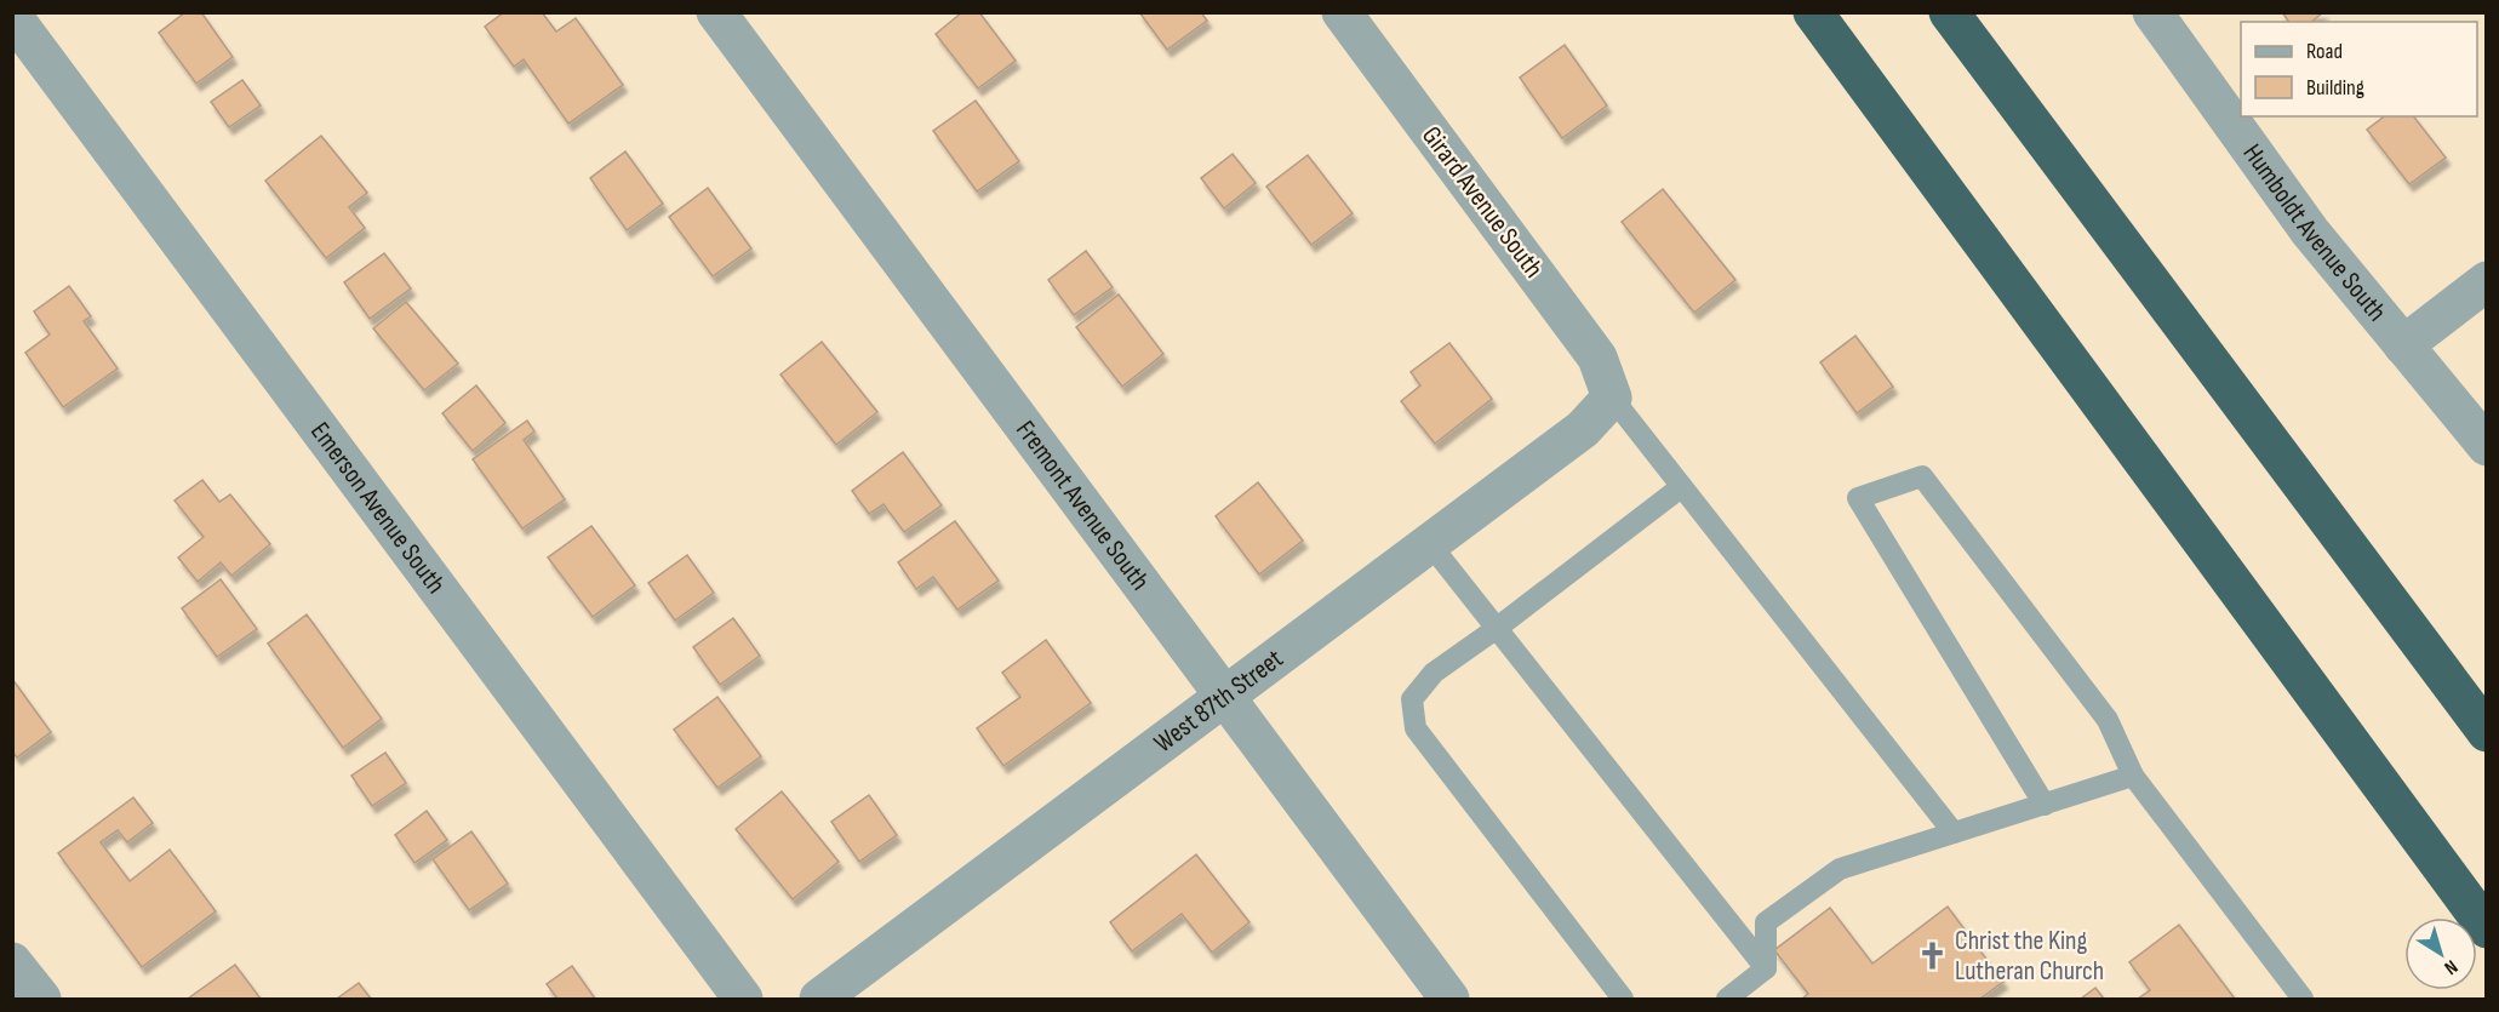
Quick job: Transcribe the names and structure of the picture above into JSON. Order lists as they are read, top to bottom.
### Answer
{
  "streets": {
    "street": [
      "Girard Avenue South",
      "Humboldt Avenue South",
      "Fremont Avenue South",
      "Emerson Avenue South",
      "West 87th Street"
    ]
  },
  "crossings": [
    ["Girard Avenue South", "West 87th Street"],
    ["Fremont Avenue South", "West 87th Street"]
  ],
  "places": {
    "church": ["Christ the King Lutheran Church"]
  },
  "legend": ["Road", "Building"],
  "north": "bottom right"
}
